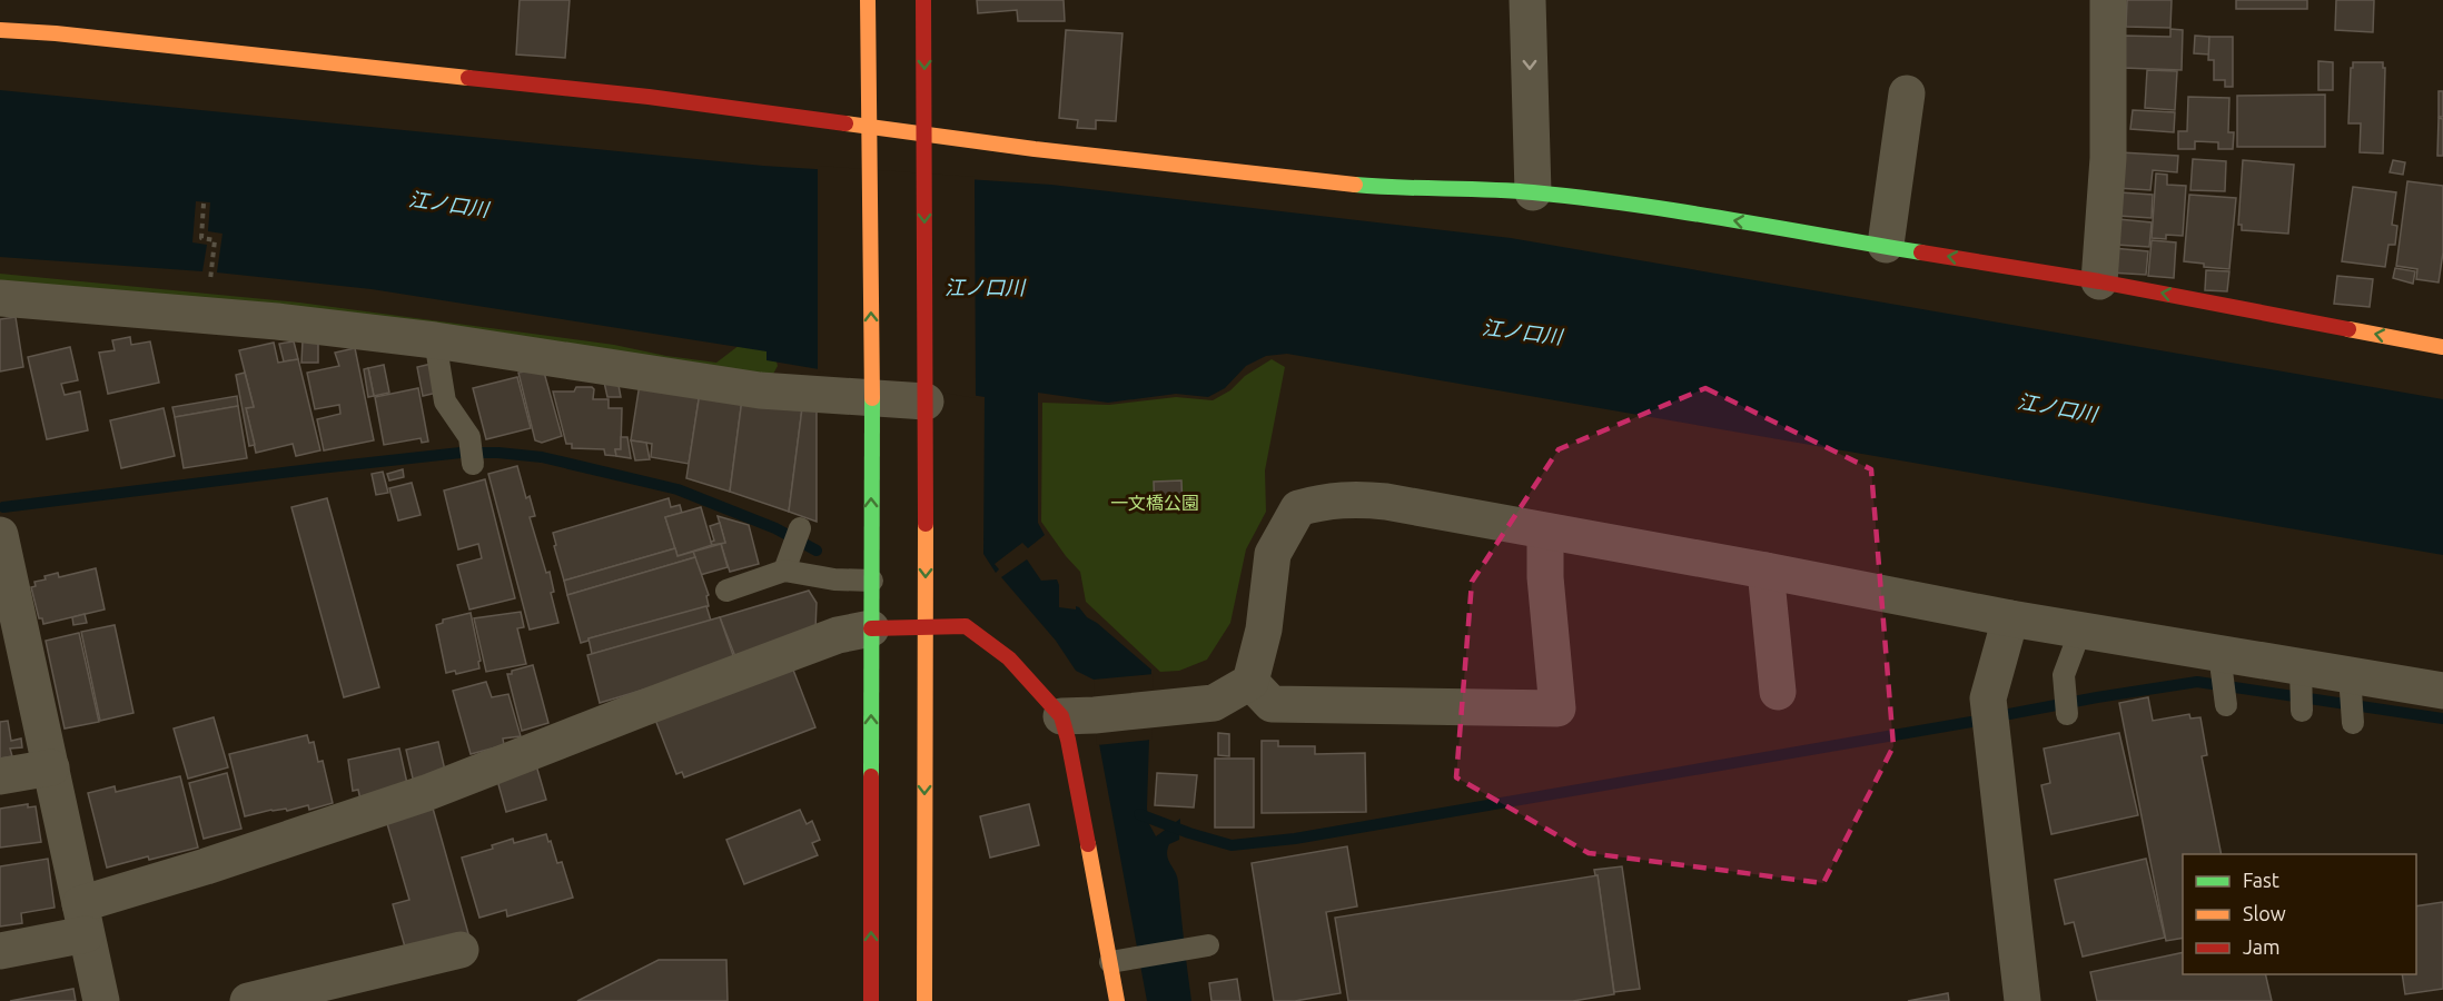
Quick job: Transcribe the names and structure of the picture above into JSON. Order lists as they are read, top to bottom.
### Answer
{
  "water": ["江ノ口川"],
  "parks": ["一文橋公園"],
  "legend": ["Fast", "Slow", "Jam"]
}
